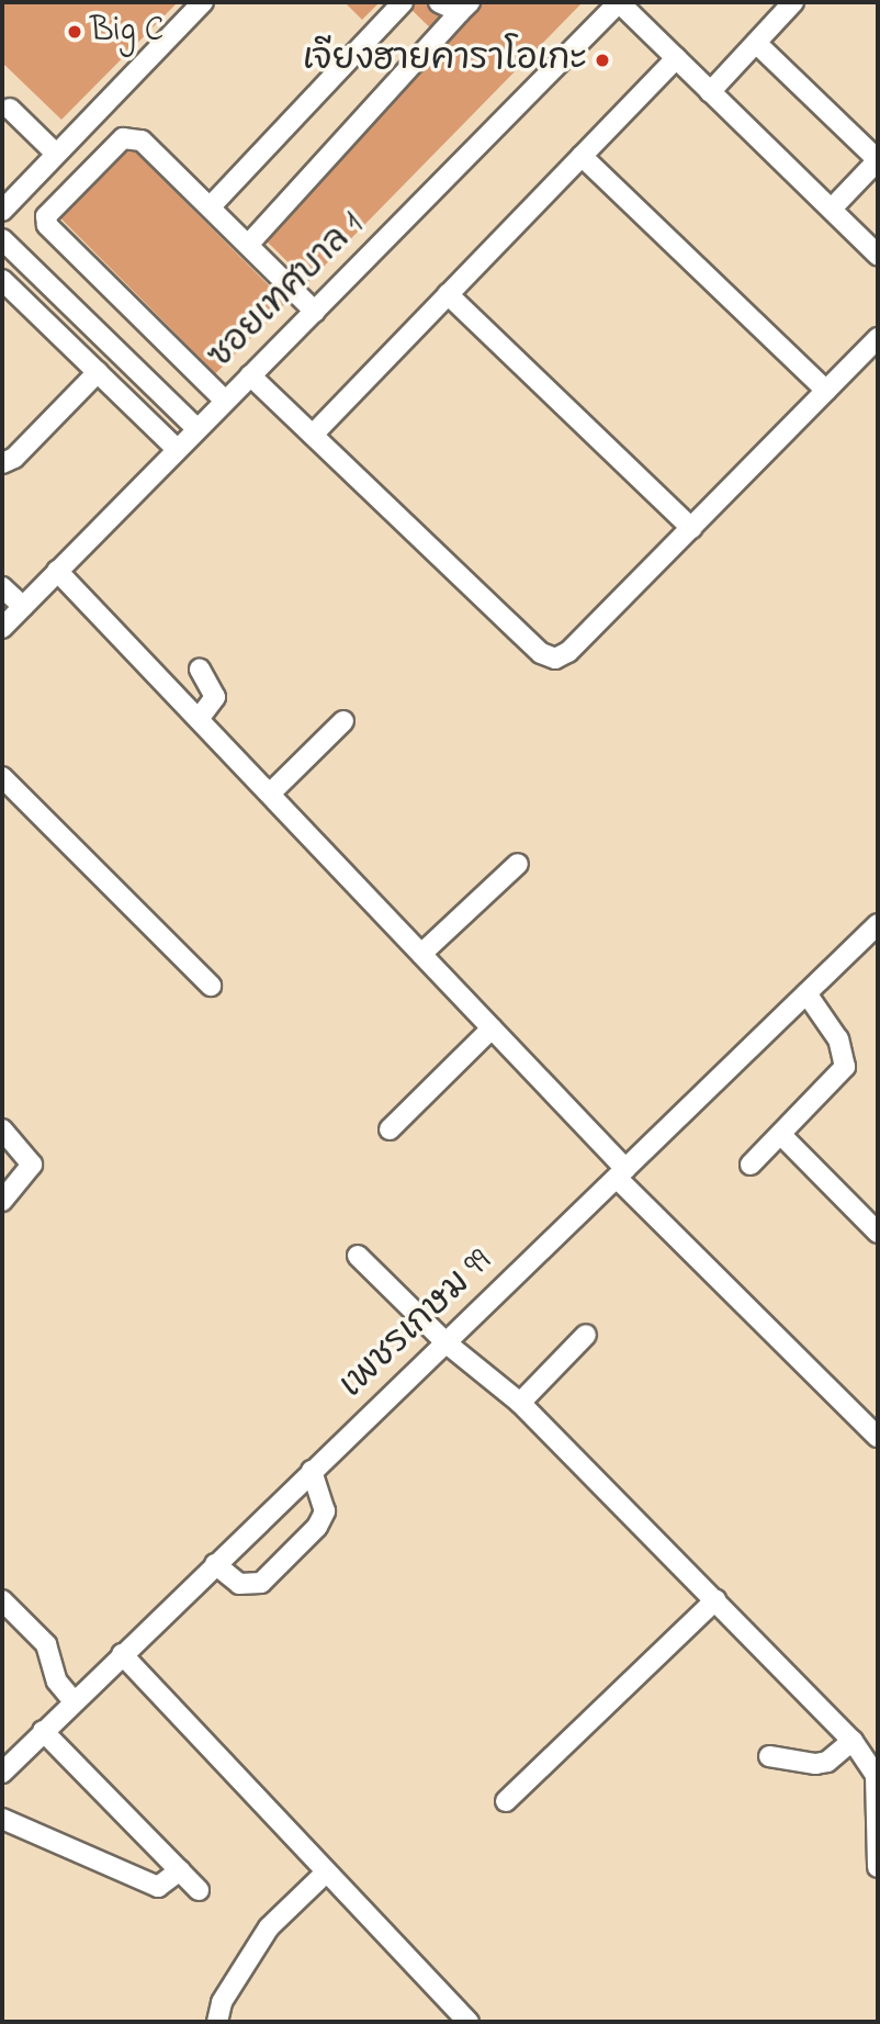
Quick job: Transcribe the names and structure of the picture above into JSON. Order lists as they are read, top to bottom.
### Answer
{
  "streets": {
    "street": ["ซอยเทศบาล 1", "เพชรเกษม 99"]
  },
  "places": ["Big C", "เจียงฮายคาราโอเกะ"]
}
